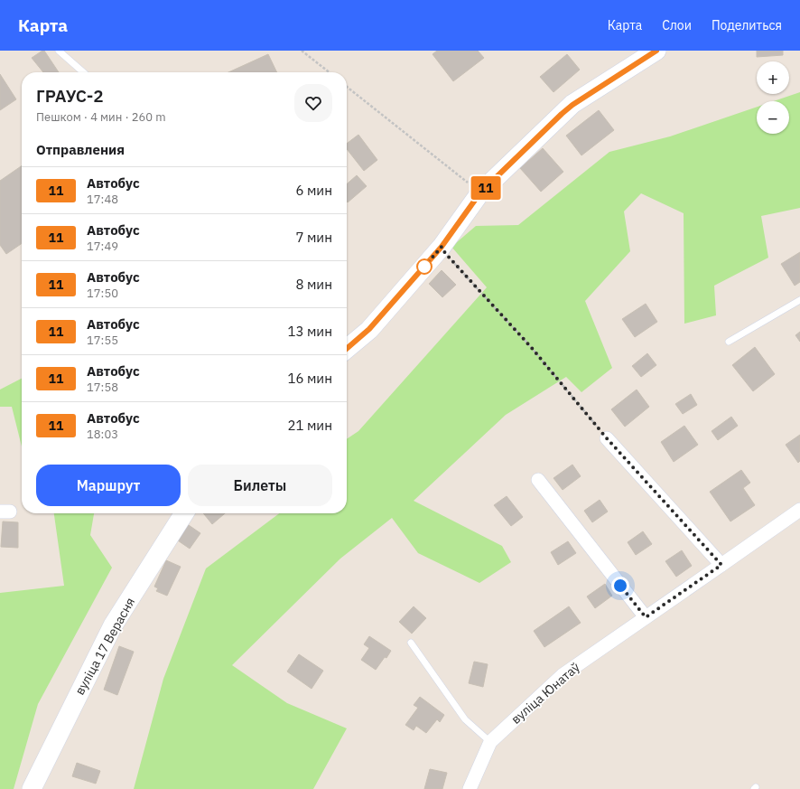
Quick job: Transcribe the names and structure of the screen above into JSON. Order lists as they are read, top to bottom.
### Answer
{
  "streets": {
    "street": ["вуліца 17 Верасня", "вуліца Юнатаў"]
  },
  "lines": ["bus line 11"],
  "page": {
    "header": "Карта",
    "nav": ["Карта", "Слои", "Поделиться"],
    "on_map": "11",
    "map_buttons": ["+", "−"],
    "heading": [
      ["ГРАУС-2", "Пешком · 4 мин · 260 m"],
      "Отправления"
    ],
    "list": [
      {
        "mark": "11",
        "name": "Автобус",
        "note": "17:48",
        "value": "6 мин"
      },
      {
        "mark": "11",
        "name": "Автобус",
        "note": "17:49",
        "value": "7 мин"
      },
      {
        "mark": "11",
        "name": "Автобус",
        "note": "17:50",
        "value": "8 мин"
      },
      {
        "mark": "11",
        "name": "Автобус",
        "note": "17:55",
        "value": "13 мин"
      },
      {
        "mark": "11",
        "name": "Автобус",
        "note": "17:58",
        "value": "16 мин"
      },
      {
        "mark": "11",
        "name": "Автобус",
        "note": "18:03",
        "value": "21 мин"
      }
    ],
    "buttons": ["Маршрут", "Билеты"]
  }
}
